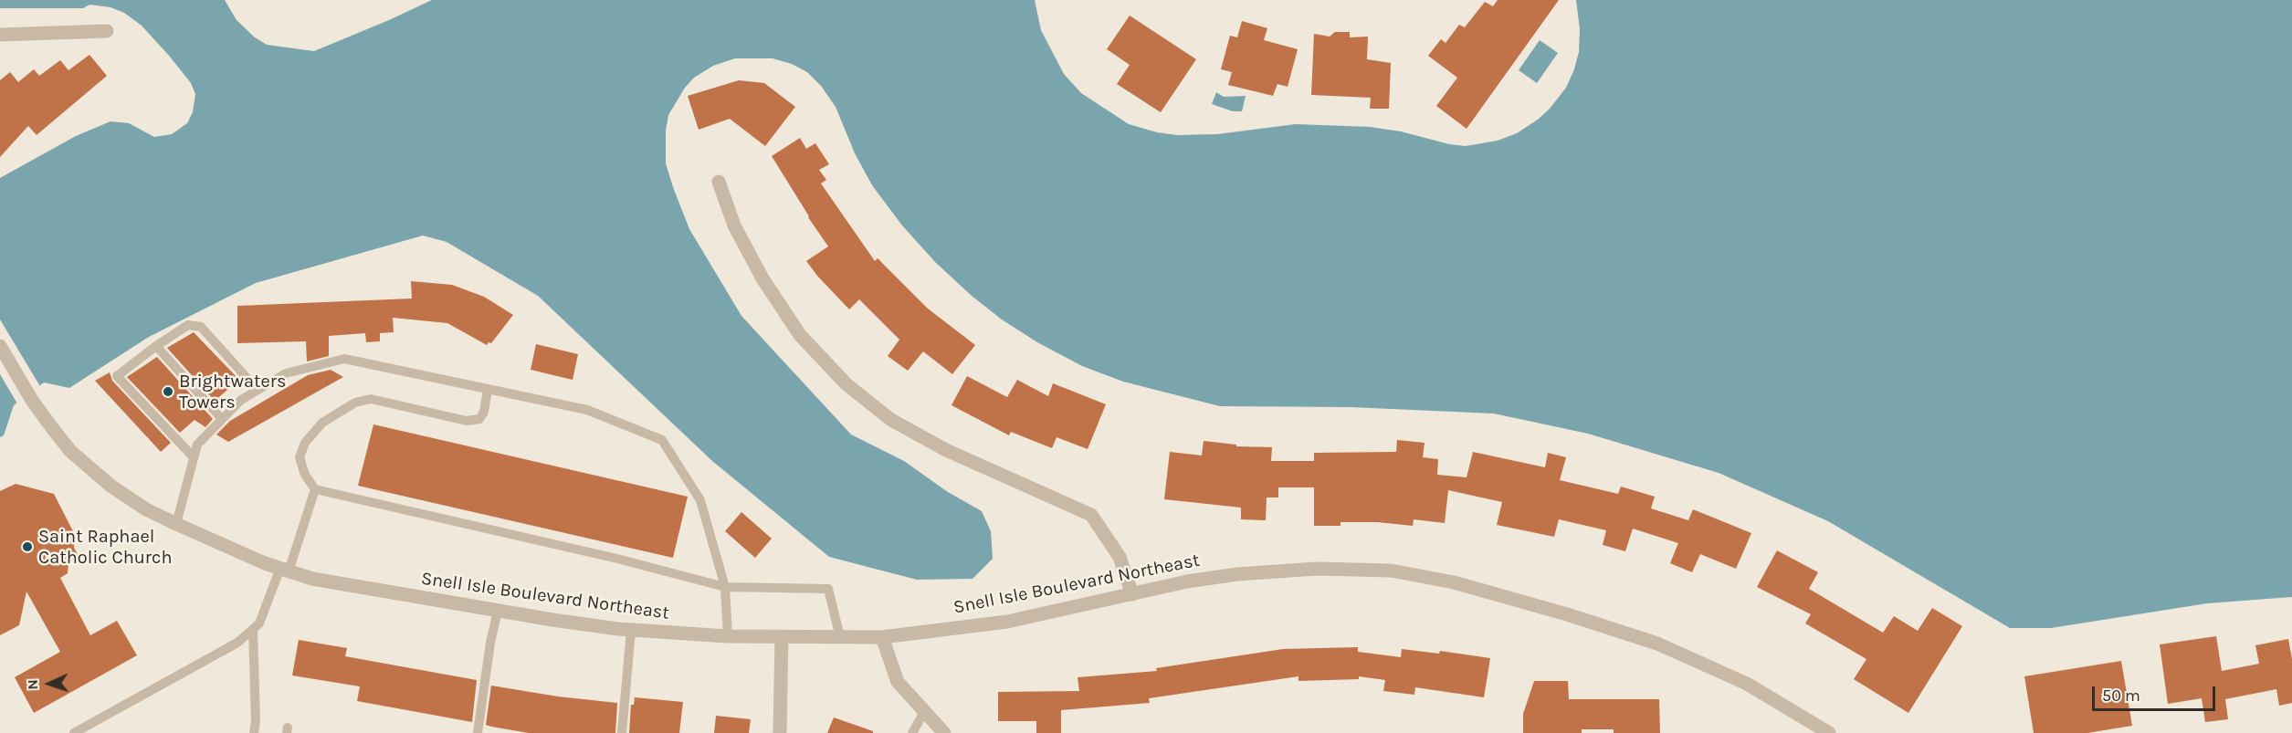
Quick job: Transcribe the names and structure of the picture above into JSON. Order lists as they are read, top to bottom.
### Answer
{
  "streets": {
    "street": ["Snell Isle Boulevard Northeast"]
  },
  "places": ["Brightwaters Towers", "Saint Raphael Catholic Church"],
  "scale_bar": "50 m",
  "north": "left"
}
